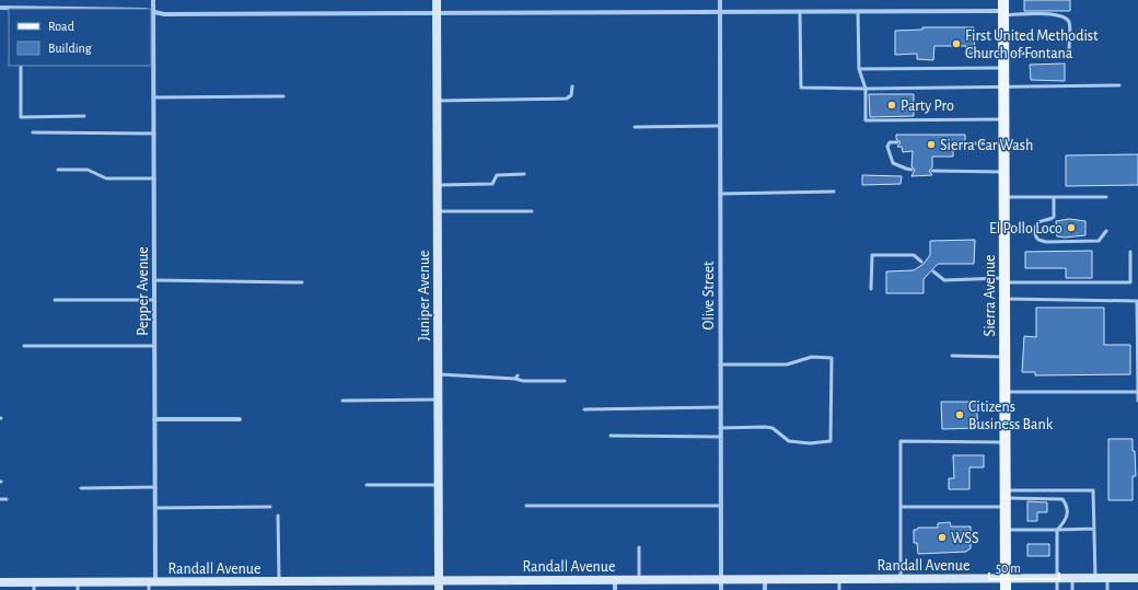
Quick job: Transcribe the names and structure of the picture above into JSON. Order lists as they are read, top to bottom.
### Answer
{
  "streets": {
    "main road": ["Sierra Avenue"],
    "street": [
      "Pepper Avenue",
      "Juniper Avenue",
      "Olive Street",
      "Randall Avenue"
    ]
  },
  "crossings": [
    ["Pepper Avenue", "Randall Avenue"],
    ["Juniper Avenue", "Randall Avenue"],
    ["Olive Street", "Randall Avenue"],
    ["Sierra Avenue", "Randall Avenue"]
  ],
  "places": [
    "First United Methodist Church of Fontana",
    "Party Pro",
    "Sierra Car Wash",
    "El Pollo Loco",
    "Citizens Business Bank",
    "WSS"
  ],
  "legend": ["Road", "Building"],
  "scale_bar": "50 m"
}
